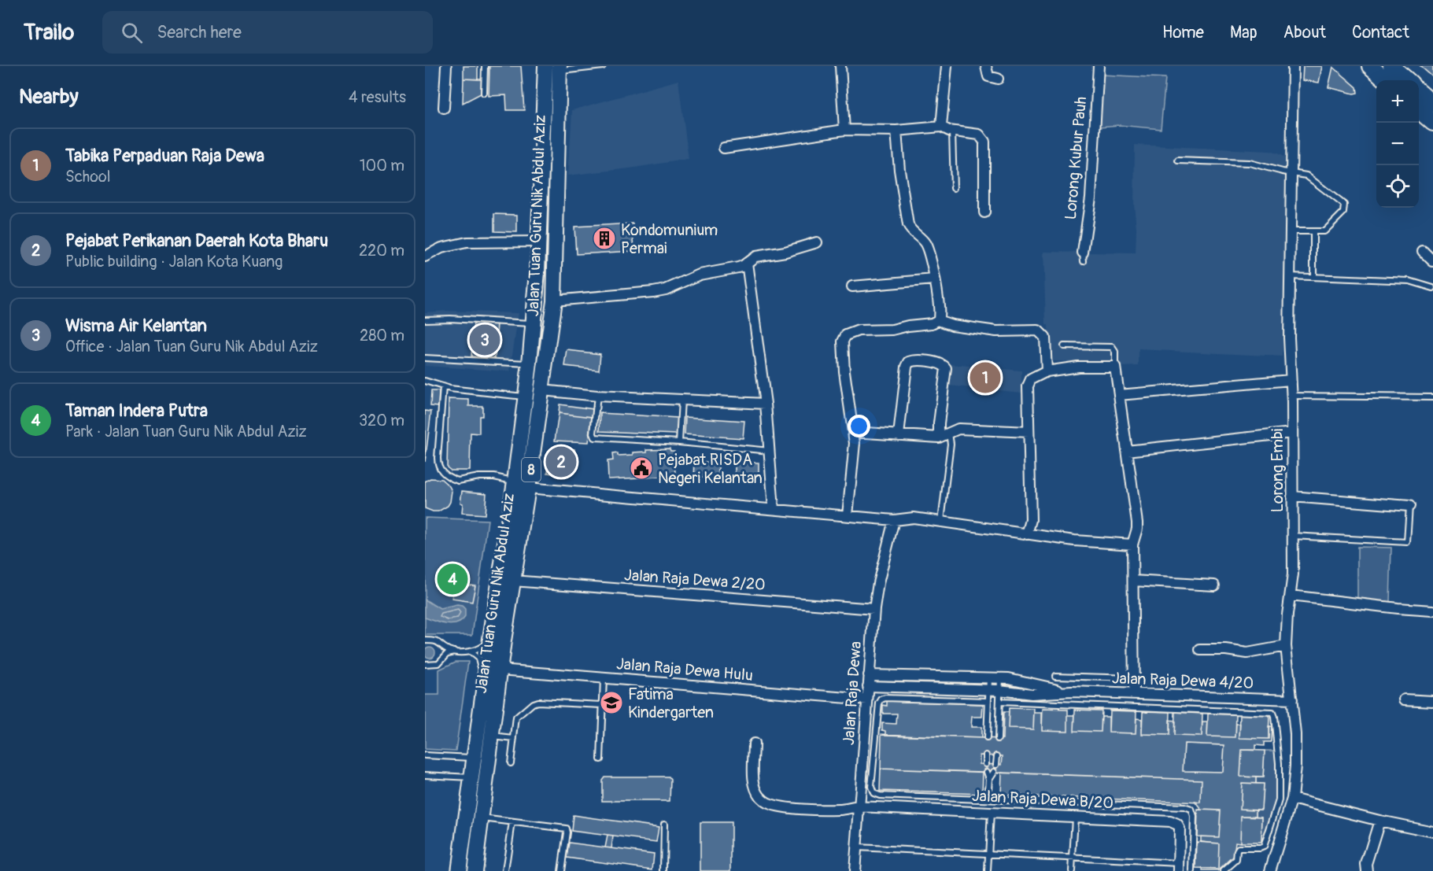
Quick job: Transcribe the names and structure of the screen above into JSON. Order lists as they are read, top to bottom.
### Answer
{
  "streets": {
    "main road": ["Jalan Tuan Guru Nik Abdul Aziz", "8"],
    "street": [
      "Lorong Kubur Pauh",
      "Lorong Embi",
      "Jalan Raja Dewa 2/20",
      "Jalan Raja Dewa Hulu",
      "Jalan Raja Dewa 4/20",
      "Jalan Raja Dewa",
      "Jalan Raja Dewa B/20"
    ]
  },
  "crossings": [
    ["Jalan Tuan Guru Nik Abdul Aziz", "Jalan Raja Dewa 2/20"],
    ["Jalan Tuan Guru Nik Abdul Aziz", "Jalan Raja Dewa Hulu"],
    ["Lorong Embi", "Jalan Raja Dewa 4/20"],
    ["Jalan Raja Dewa 2/20", "Jalan Raja Dewa"],
    ["Jalan Raja Dewa Hulu", "Jalan Raja Dewa"],
    ["Jalan Raja Dewa 4/20", "Jalan Raja Dewa"],
    ["Jalan Raja Dewa", "Jalan Raja Dewa B/20"]
  ],
  "places": {
    "building": ["Kondomunium Permai"],
    "public building": ["Pejabat RISDA Negeri Kelantan"],
    "school or university": ["Fatima Kindergarten"]
  },
  "page": {
    "header": "Trailo",
    "search": "Search here",
    "nav": [
      "Home",
      "Map",
      "About",
      "Contact"
    ],
    "heading": ["Nearby", "4 results"],
    "map_buttons": ["+", "−"],
    "list": [
      {
        "mark": "1",
        "name": "Tabika Perpaduan Raja Dewa",
        "note": "School",
        "value": "100 m"
      },
      {
        "mark": "2",
        "name": "Pejabat Perikanan Daerah Kota Bharu",
        "note": "Public building · Jalan Kota Kuang",
        "value": "220 m"
      },
      {
        "mark": "3",
        "name": "Wisma Air Kelantan",
        "note": "Office · Jalan Tuan Guru Nik Abdul Aziz",
        "value": "280 m"
      },
      {
        "mark": "4",
        "name": "Taman Indera Putra",
        "note": "Park · Jalan Tuan Guru Nik Abdul Aziz",
        "value": "320 m"
      }
    ],
    "pins": [
      "3",
      "1",
      "2",
      "4"
    ]
  }
}
